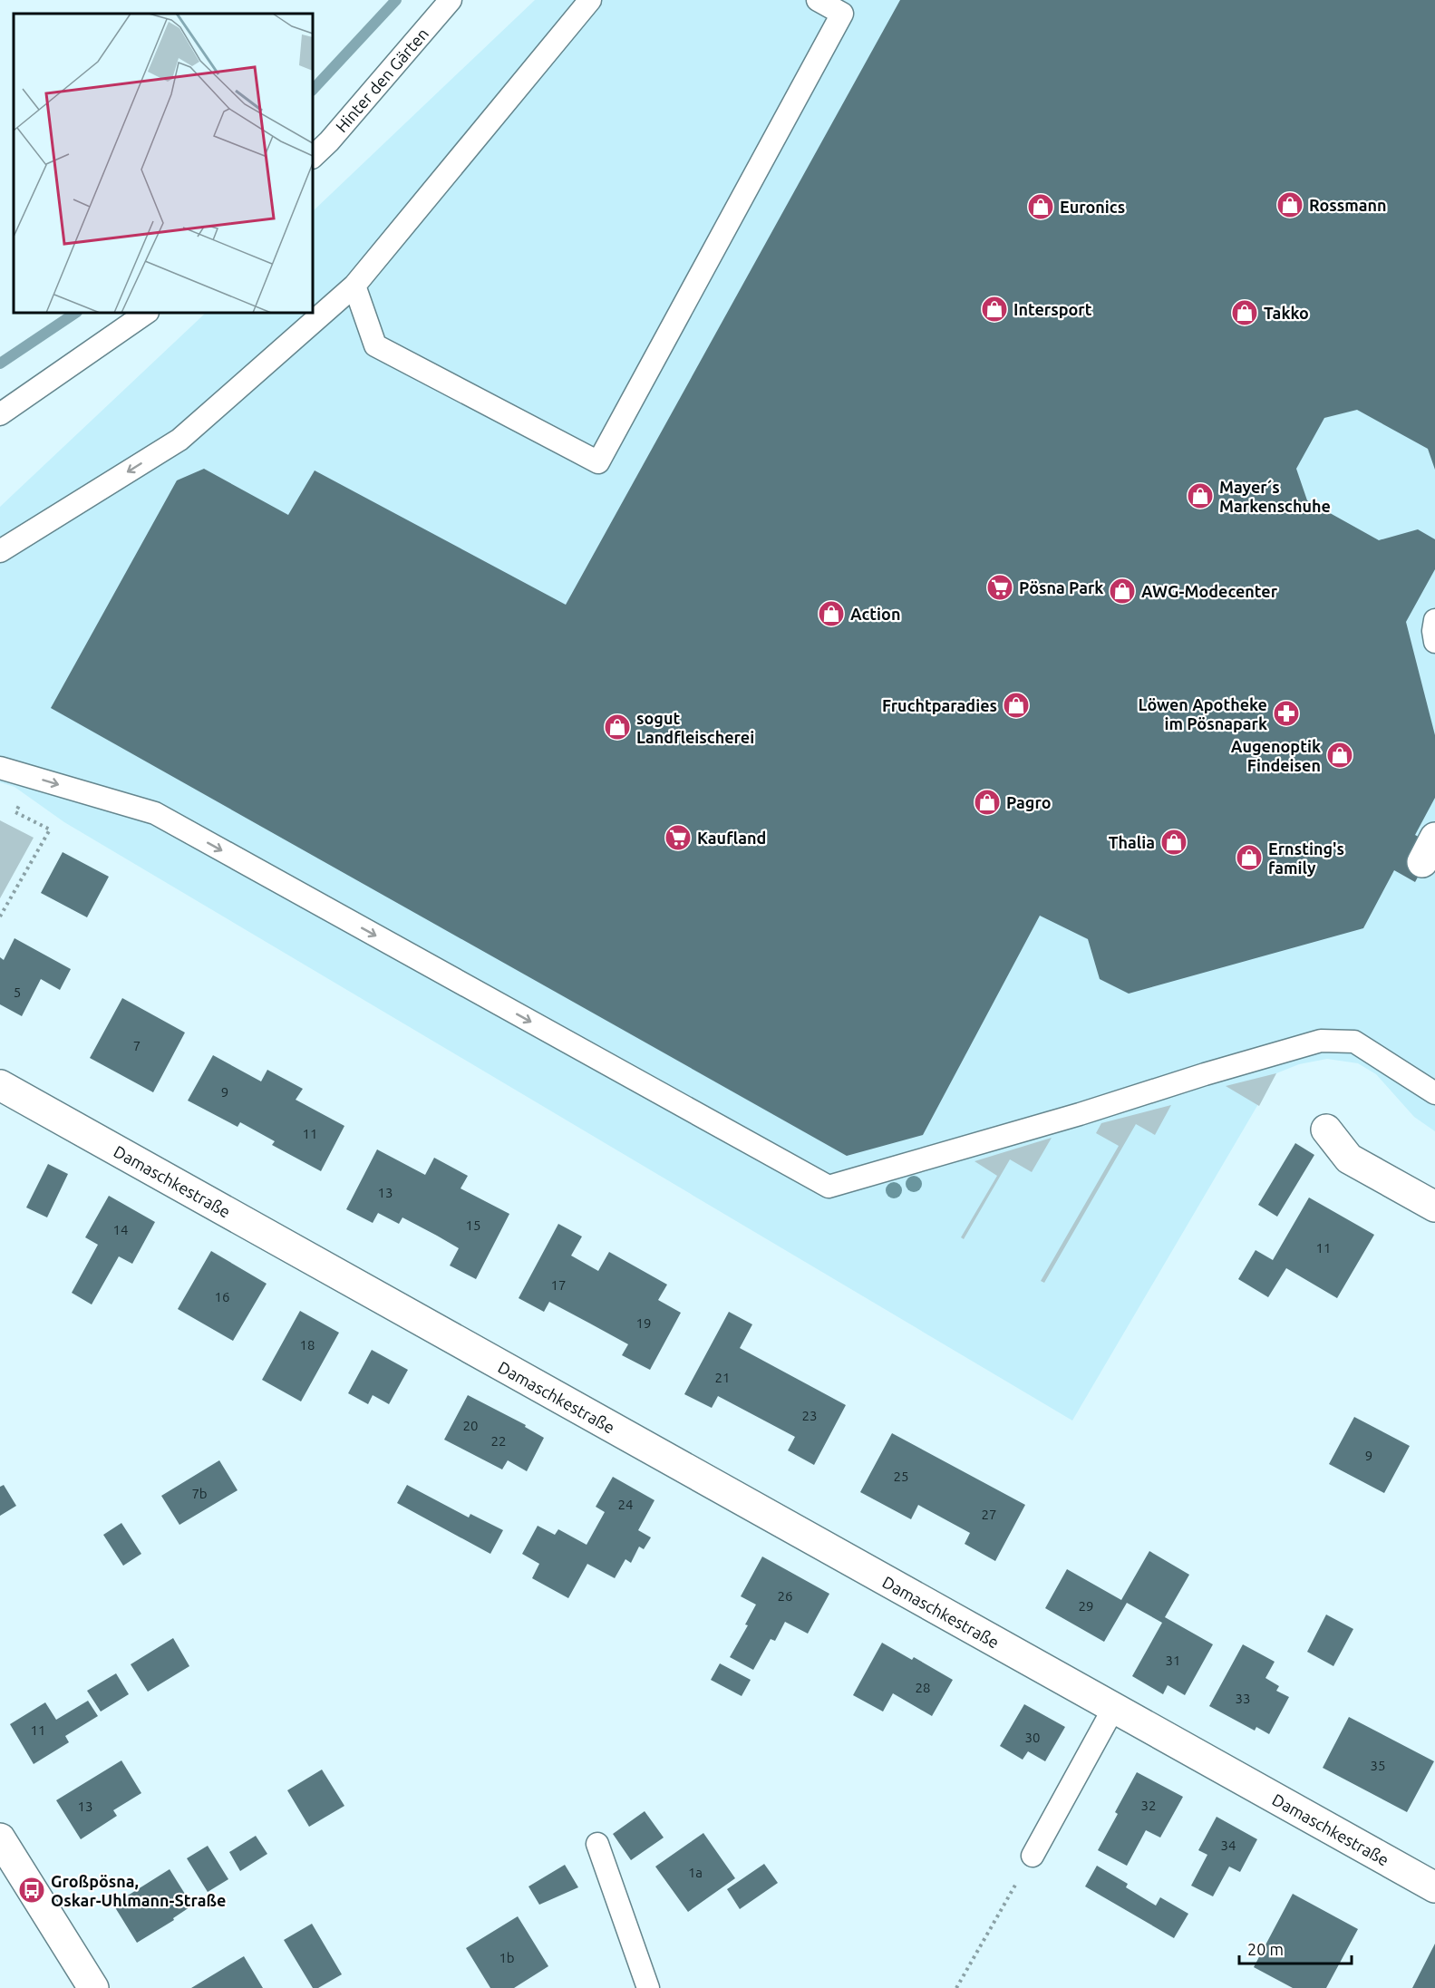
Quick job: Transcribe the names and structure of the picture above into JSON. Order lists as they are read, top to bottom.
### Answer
{
  "streets": {
    "street": ["Damaschkestraße"],
    "lane": ["Hinter den Gärten"]
  },
  "places": {
    "shop": [
      "Rossmann",
      "Euronics",
      "Intersport",
      "Takko",
      "Mayer´s Markenschuhe",
      "AWG-Modecenter",
      "Action",
      "Fruchtparadies",
      "sogut Landfleischerei",
      "Augenoptik Findeisen",
      "Pagro",
      "Thalia",
      "Ernsting's family"
    ],
    "supermarket": ["Pösna Park", "Kaufland"],
    "pharmacy": ["Löwen Apotheke im Pösnapark"],
    "bus stop": ["Großpösna, Oskar-Uhlmann-Straße"]
  },
  "house_numbers": [
    "5",
    "7",
    "9",
    "11",
    "13",
    "15",
    "14",
    "11",
    "17",
    "16",
    "19",
    "18",
    "21",
    "23",
    "20",
    "22",
    "9",
    "25",
    "7b",
    "24",
    "27",
    "26",
    "29",
    "31",
    "28",
    "33",
    "11",
    "30",
    "35",
    "32",
    "13",
    "34",
    "1a",
    "1b"
  ],
  "scale_bar": "20 m"
}
